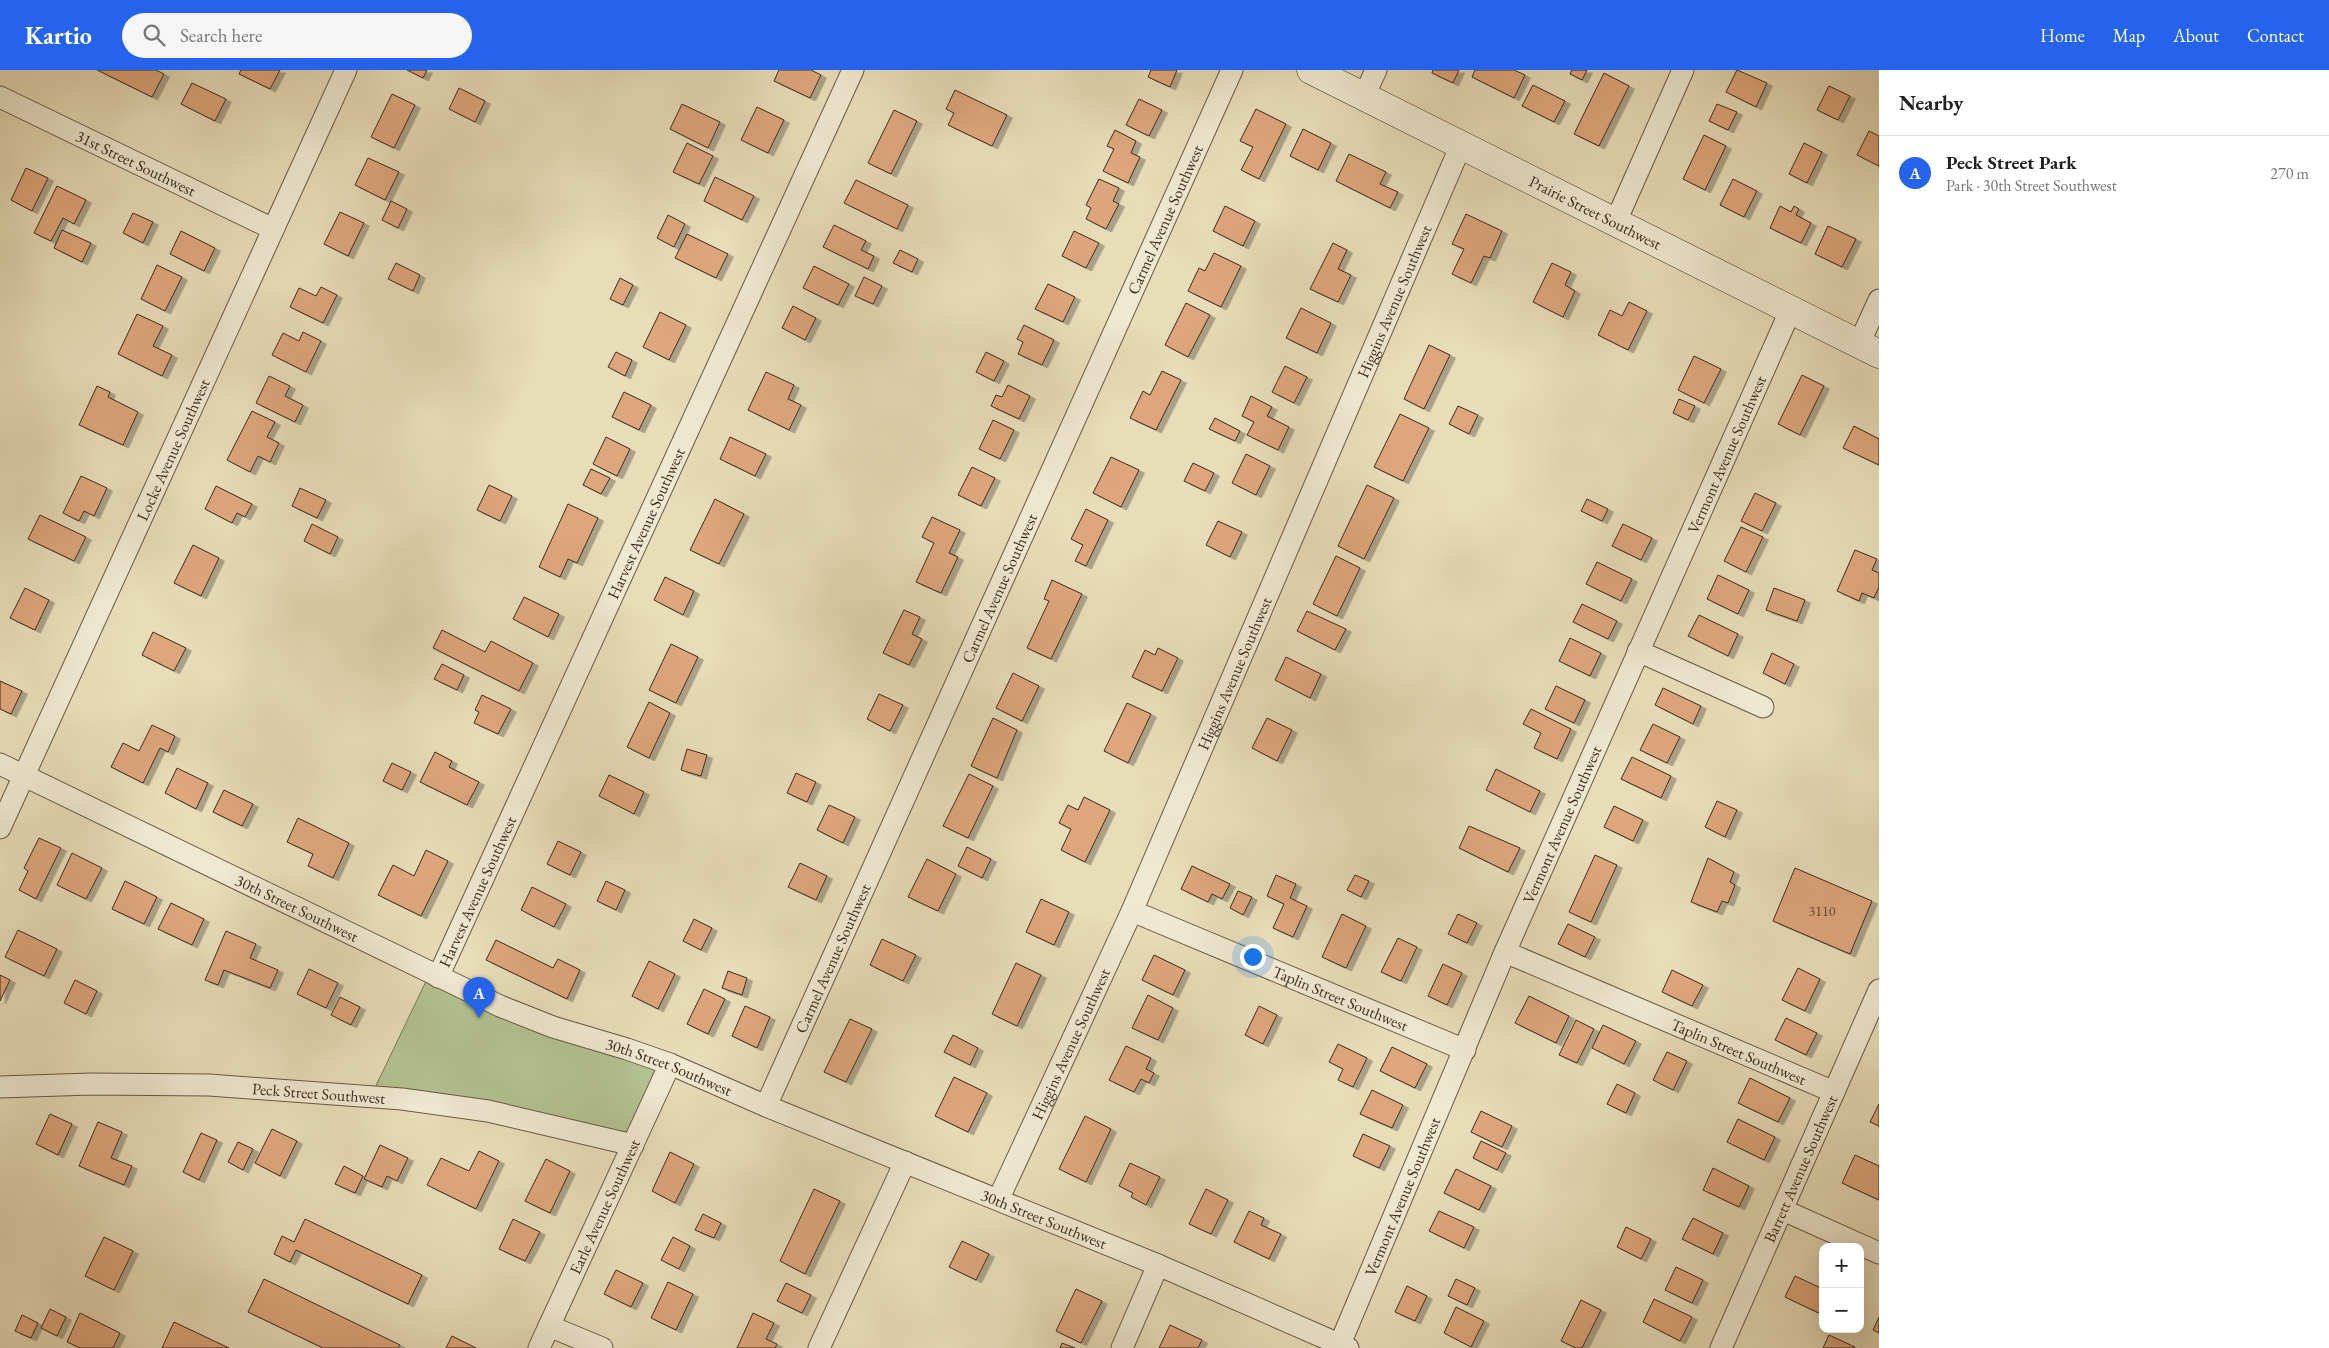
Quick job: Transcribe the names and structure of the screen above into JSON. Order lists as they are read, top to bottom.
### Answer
{
  "streets": {
    "street": [
      "31st Street Southwest",
      "Prairie Street Southwest",
      "Carmel Avenue Southwest",
      "Higgins Avenue Southwest",
      "Locke Avenue Southwest",
      "Vermont Avenue Southwest",
      "Harvest Avenue Southwest",
      "30th Street Southwest",
      "Taplin Street Southwest",
      "Peck Street Southwest",
      "Barrett Avenue Southwest",
      "Earle Avenue Southwest"
    ]
  },
  "crossings": [
    ["31st Street Southwest", "Locke Avenue Southwest"],
    ["Prairie Street Southwest", "Higgins Avenue Southwest"],
    ["Prairie Street Southwest", "Vermont Avenue Southwest"],
    ["Carmel Avenue Southwest", "30th Street Southwest"],
    ["Higgins Avenue Southwest", "30th Street Southwest"],
    ["Higgins Avenue Southwest", "Taplin Street Southwest"],
    ["Locke Avenue Southwest", "30th Street Southwest"],
    ["Vermont Avenue Southwest", "30th Street Southwest"],
    ["Vermont Avenue Southwest", "Taplin Street Southwest"],
    ["Harvest Avenue Southwest", "30th Street Southwest"],
    ["30th Street Southwest", "Earle Avenue Southwest"],
    ["Taplin Street Southwest", "Barrett Avenue Southwest"],
    ["Peck Street Southwest", "Earle Avenue Southwest"]
  ],
  "house_numbers": ["3110"],
  "page": {
    "header": "Kartio",
    "search": "Search here",
    "nav": [
      "Home",
      "Map",
      "About",
      "Contact"
    ],
    "heading": "Nearby",
    "list": [
      {
        "mark": "A",
        "name": "Peck Street Park",
        "note": "Park · 30th Street Southwest",
        "value": "270 m"
      }
    ],
    "pins": "A",
    "map_buttons": ["+", "−"]
  }
}
